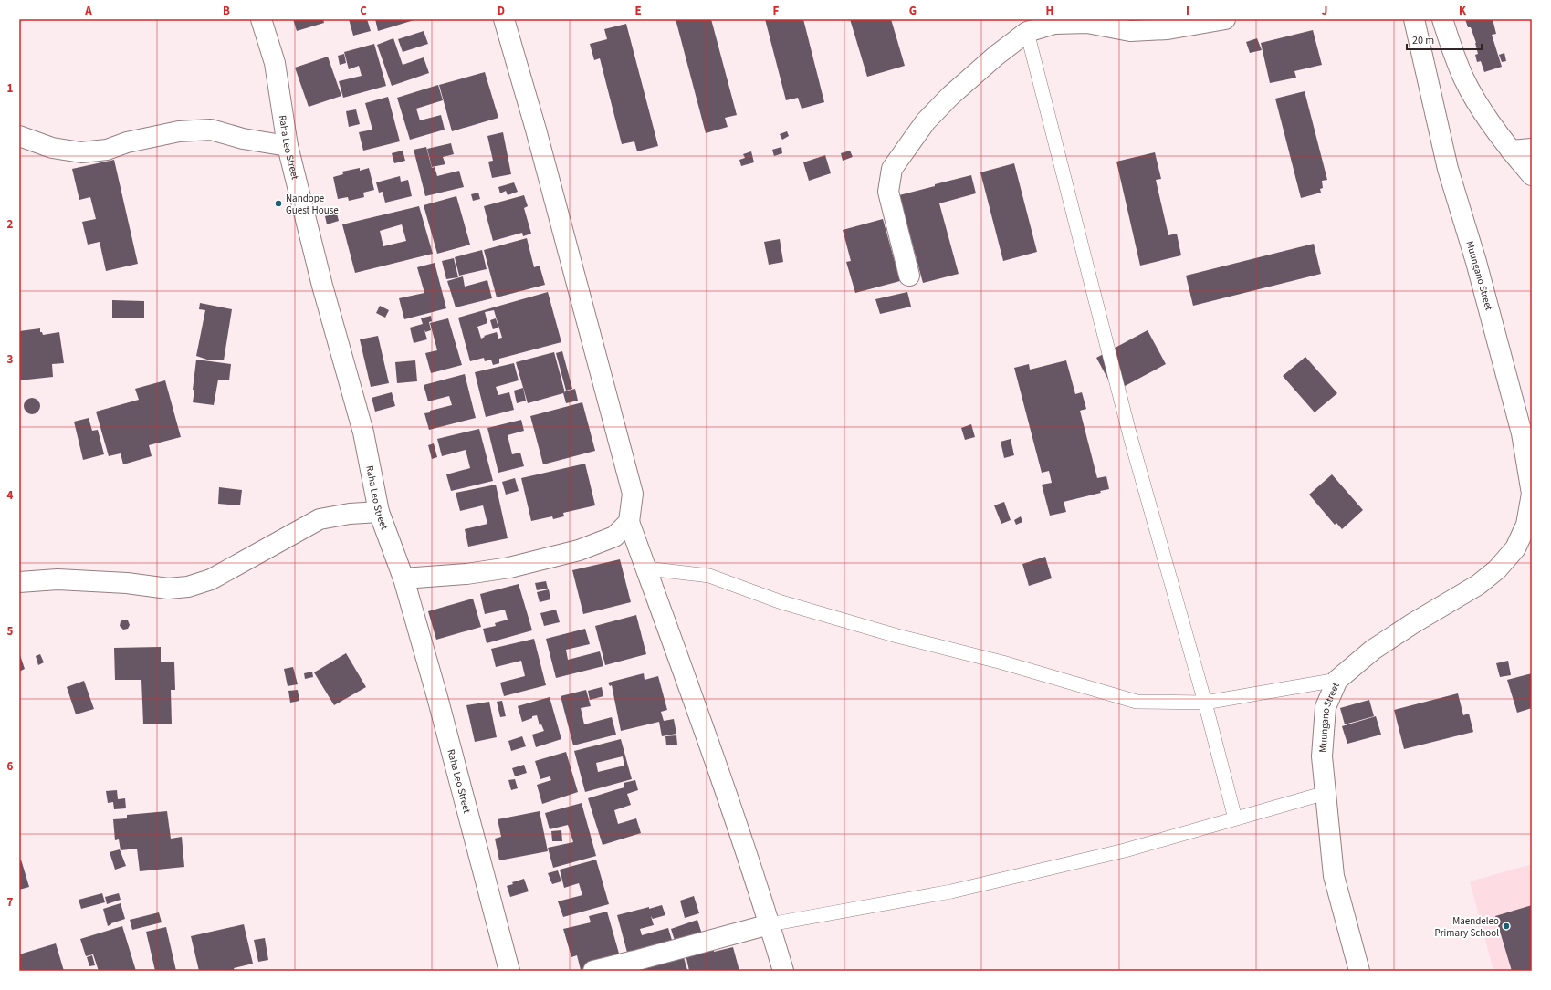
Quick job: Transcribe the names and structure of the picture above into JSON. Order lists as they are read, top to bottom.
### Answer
{
  "streets": {
    "street": ["Raha Leo Street", "Muungano Street"]
  },
  "places": ["Nandope Guest House", "Maendeleo Primary School"],
  "scale_bar": "20 m",
  "grid": {
    "columns": [
      "A",
      "B",
      "C",
      "D",
      "E",
      "F",
      "G",
      "H",
      "I",
      "J",
      "K"
    ],
    "rows": [
      "1",
      "2",
      "3",
      "4",
      "5",
      "6",
      "7"
    ]
  }
}
